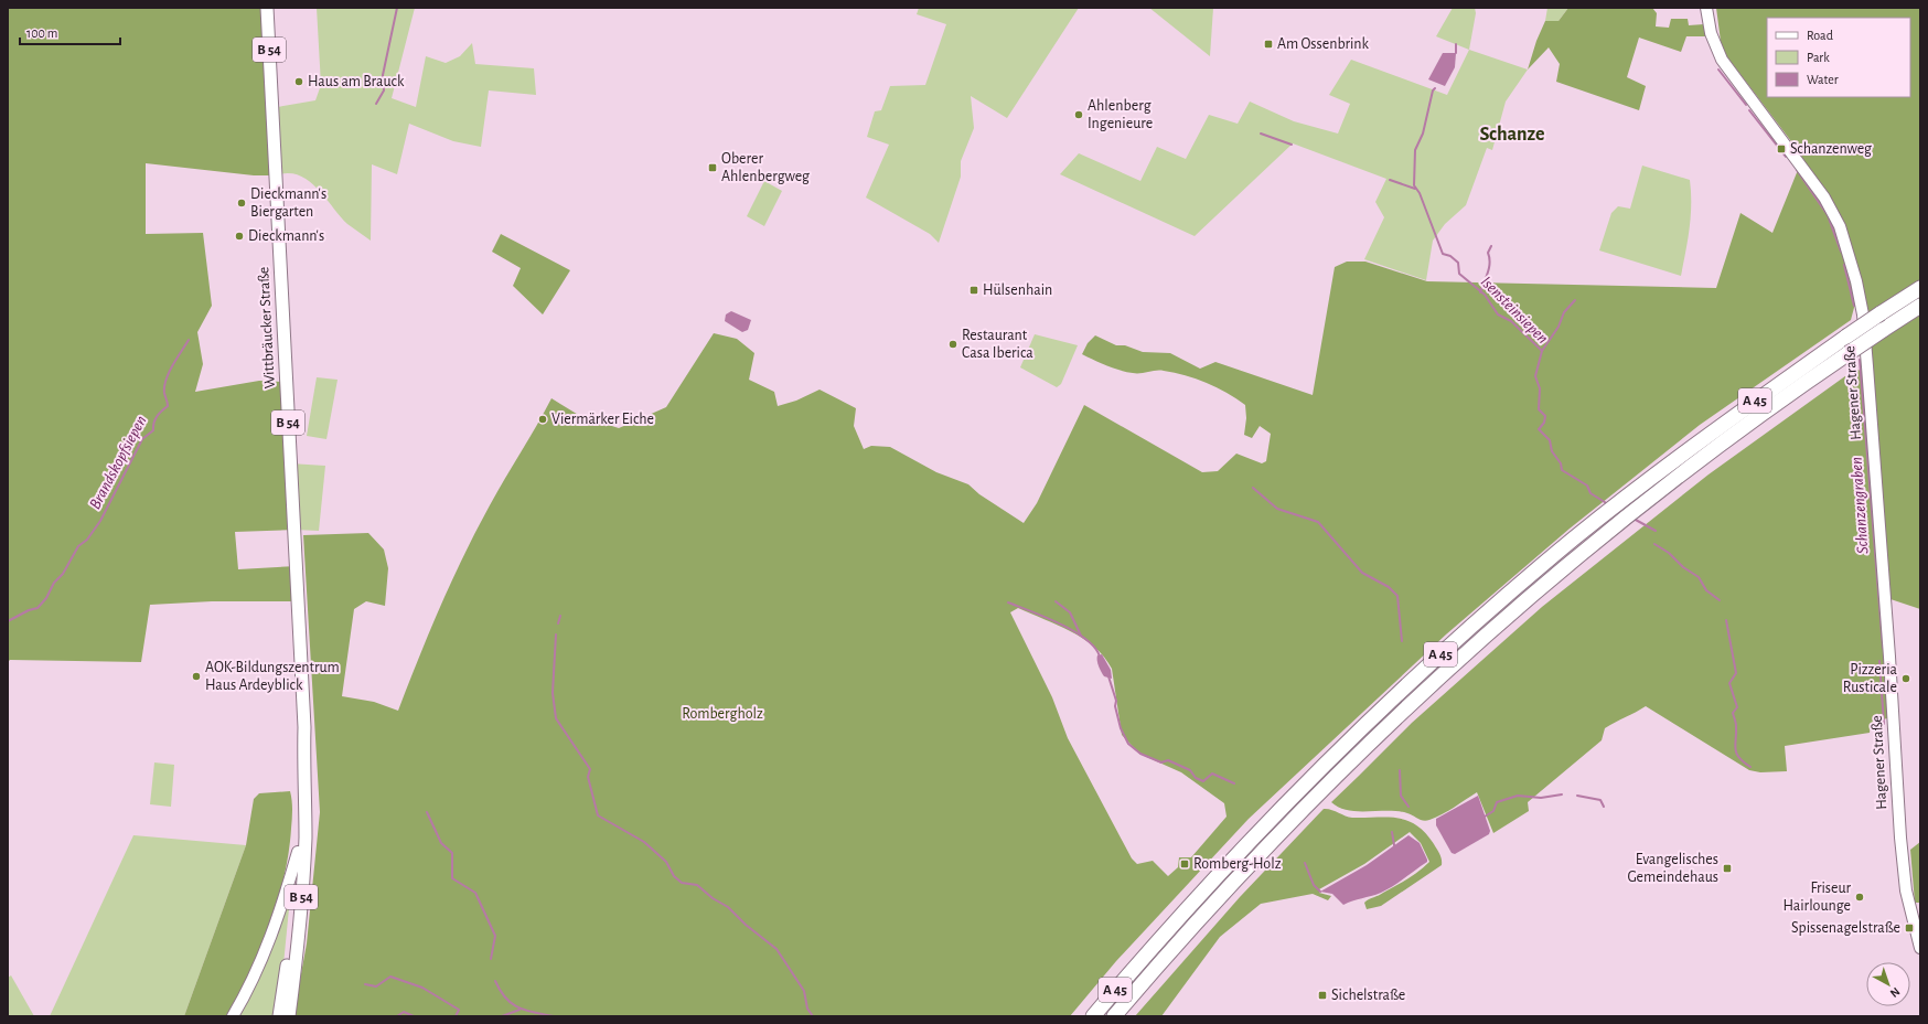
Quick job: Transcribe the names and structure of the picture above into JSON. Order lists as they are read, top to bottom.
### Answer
{
  "streets": {
    "highway": ["A 45"],
    "main road": ["B 54", "Wittbräucker Straße", "Hagener Straße"]
  },
  "crossings": [
    ["B 54", "Wittbräucker Straße"]
  ],
  "districts": ["Schanze"],
  "water": ["Isensteinsiepen", "Brandskopfsiepen", "Schanzengraben"],
  "parks": ["Rombergholz"],
  "places": {
    "transit": [
      "Am Ossenbrink",
      "Schanzenweg",
      "Oberer Ahlenbergweg",
      "Hülsenhain",
      "Romberg-Holz",
      "Evangelisches Gemeindehaus",
      "Spissenagelstraße",
      "Sichelstraße"
    ],
    "other": [
      "Haus am Brauck",
      "Ahlenberg Ingenieure",
      "Dieckmann's Biergarten",
      "Dieckmann's",
      "Restaurant Casa Iberica",
      "Viermärker Eiche",
      "AOK-Bildungszentrum Haus Ardeyblick",
      "Pizzeria Rusticale",
      "Friseur Hairlounge"
    ]
  },
  "legend": ["Road", "Park", "Water"],
  "scale_bar": "100 m",
  "north": "bottom right"
}
